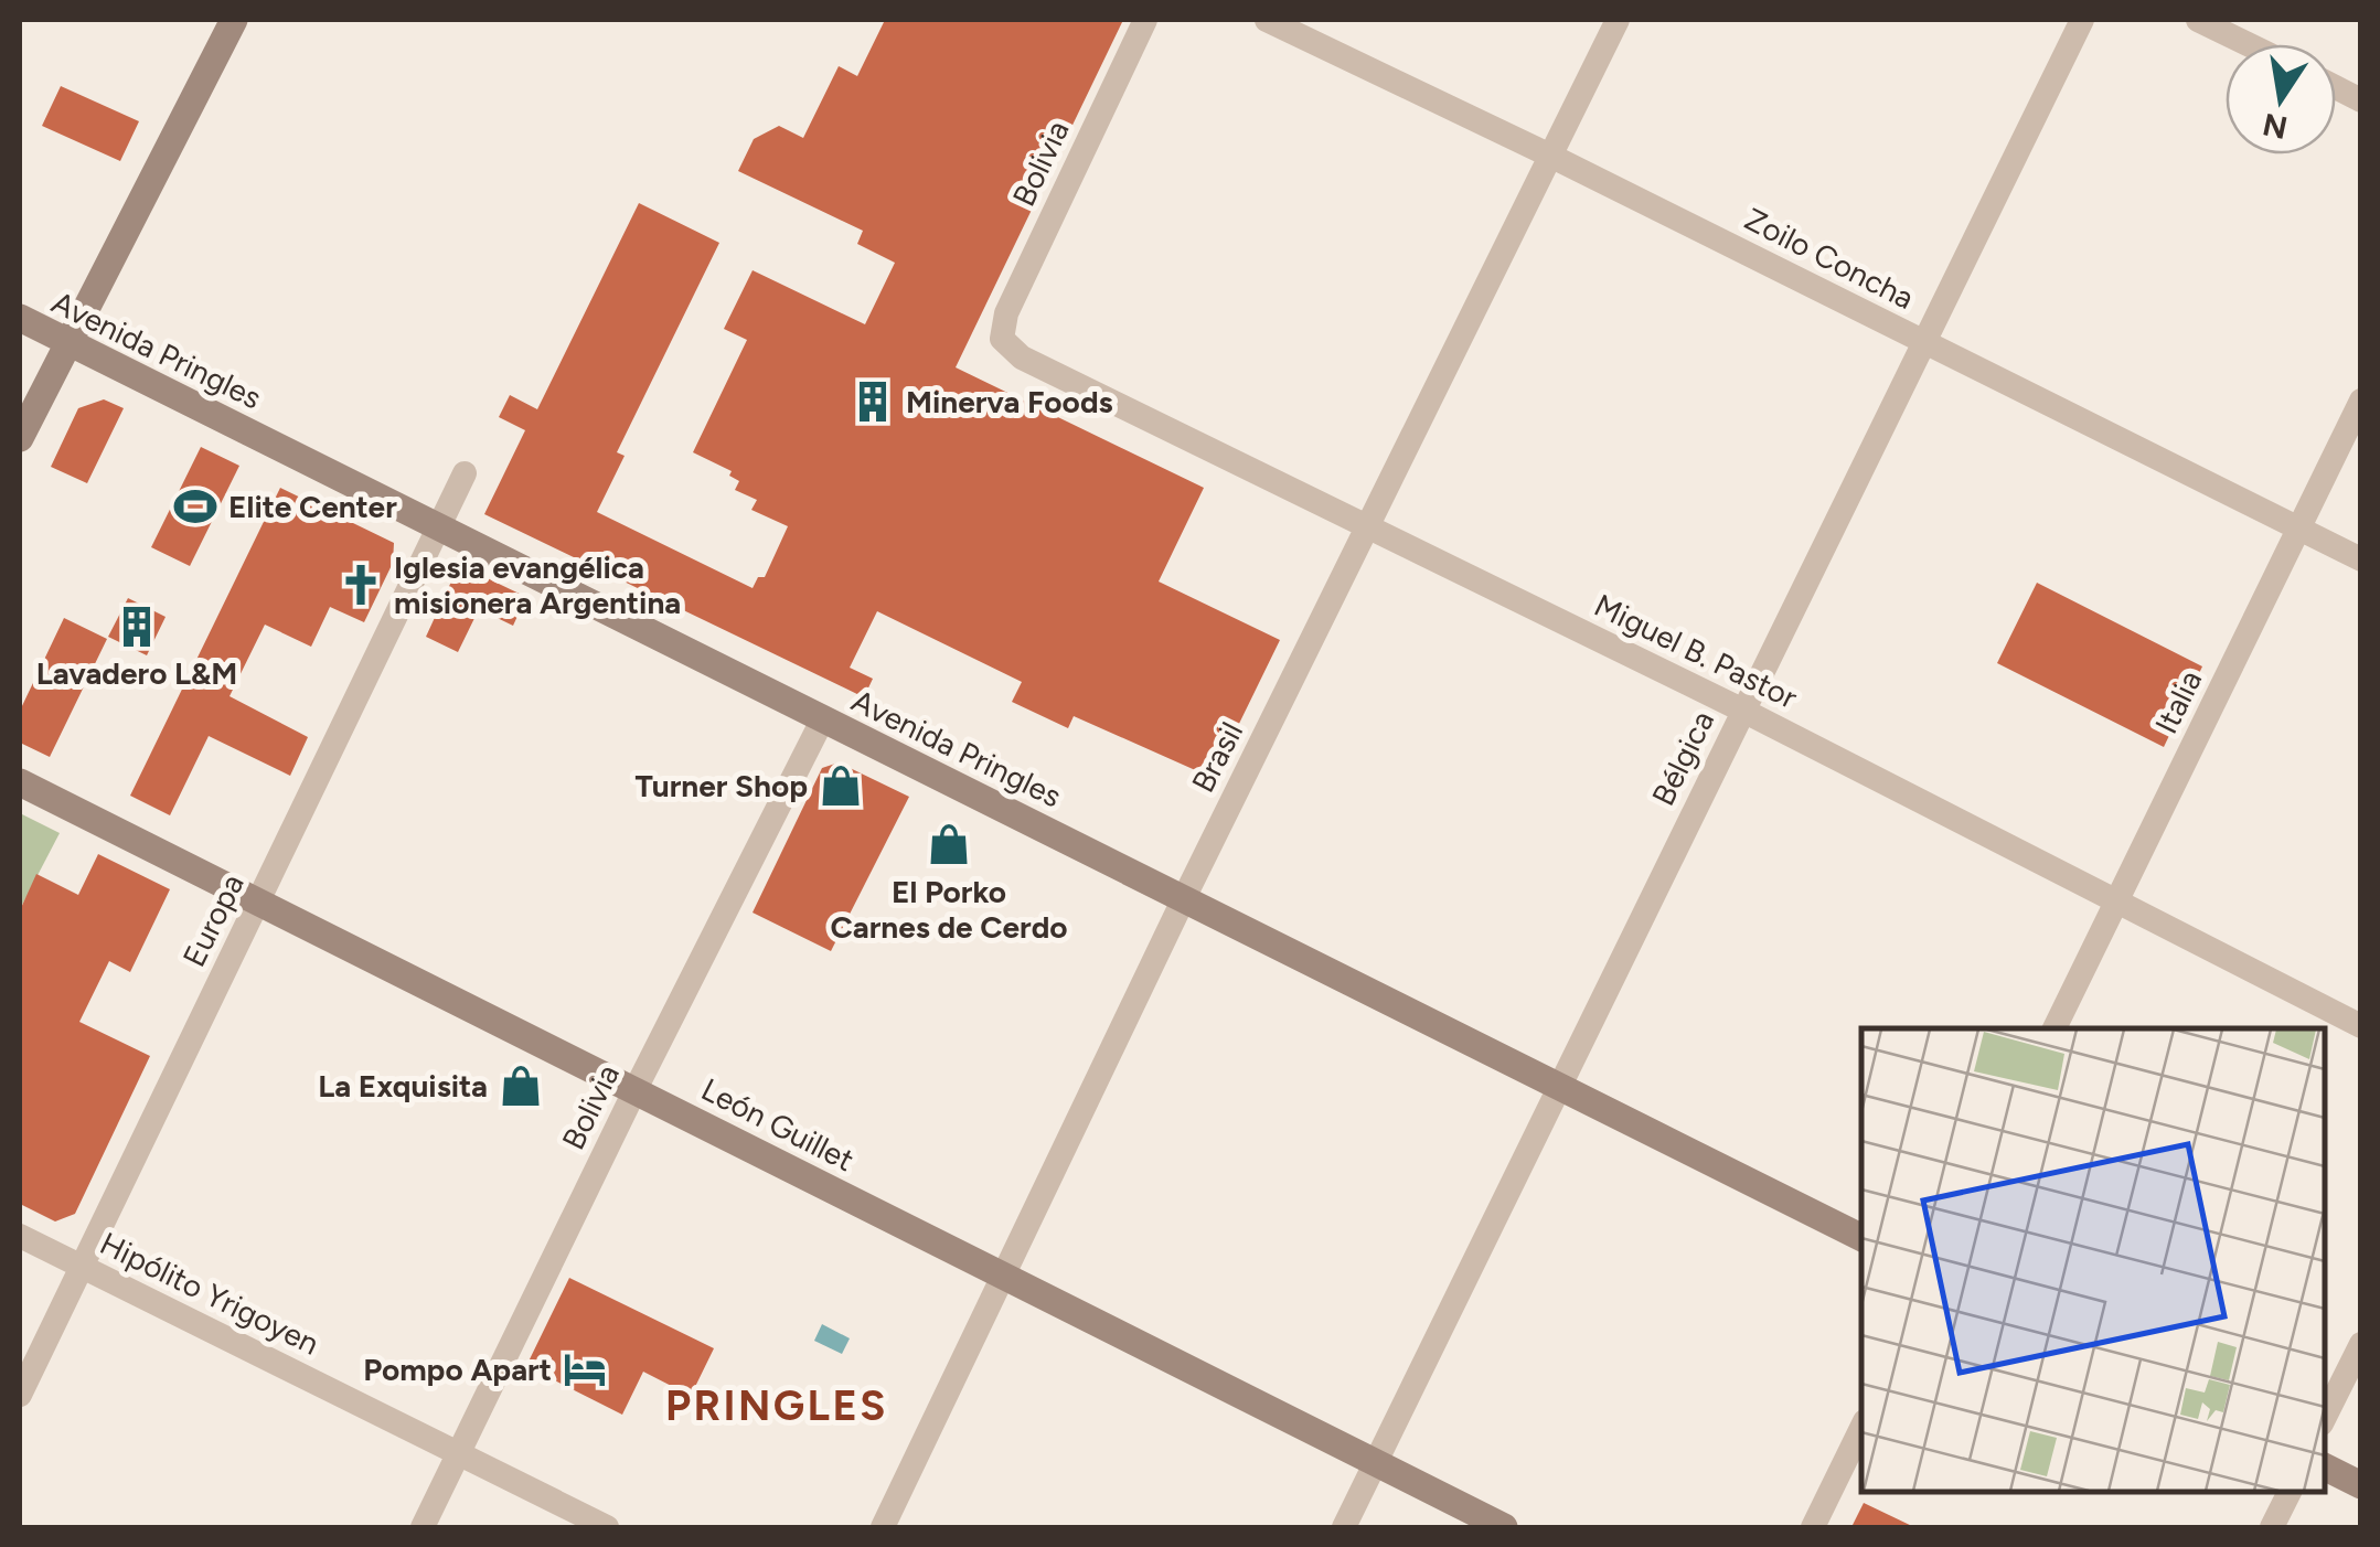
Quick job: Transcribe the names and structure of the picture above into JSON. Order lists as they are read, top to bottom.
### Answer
{
  "streets": {
    "main road": ["Avenida Pringles", "León Guillet"],
    "street": [
      "Bolivia",
      "Zoilo Concha",
      "Miguel B. Pastor",
      "Italia",
      "Brasil",
      "Bélgica",
      "Europa",
      "Hipólito Yrigoyen"
    ]
  },
  "crossings": [
    ["Bolivia", "Avenida Pringles"],
    ["Bolivia", "Miguel B. Pastor"],
    ["Bolivia", "León Guillet"],
    ["Bolivia", "Hipólito Yrigoyen"],
    ["Zoilo Concha", "Italia"],
    ["Zoilo Concha", "Brasil"],
    ["Zoilo Concha", "Bélgica"],
    ["Avenida Pringles", "Brasil"],
    ["Avenida Pringles", "Bélgica"],
    ["Avenida Pringles", "Europa"],
    ["Miguel B. Pastor", "Italia"],
    ["Miguel B. Pastor", "Brasil"],
    ["Miguel B. Pastor", "Bélgica"],
    ["Brasil", "León Guillet"],
    ["Bélgica", "León Guillet"],
    ["Europa", "León Guillet"],
    ["Europa", "Hipólito Yrigoyen"]
  ],
  "districts": ["PRINGLES"],
  "places": {
    "building": ["Minerva Foods", "Lavadero L&M"],
    "sports": ["Elite Center"],
    "church": ["Iglesia evangélica misionera Argentina"],
    "shop": ["Turner Shop", "El Porko Carnes de Cerdo", "La Exquisita"],
    "hotel": ["Pompo Apart"]
  },
  "north": "bottom"
}
